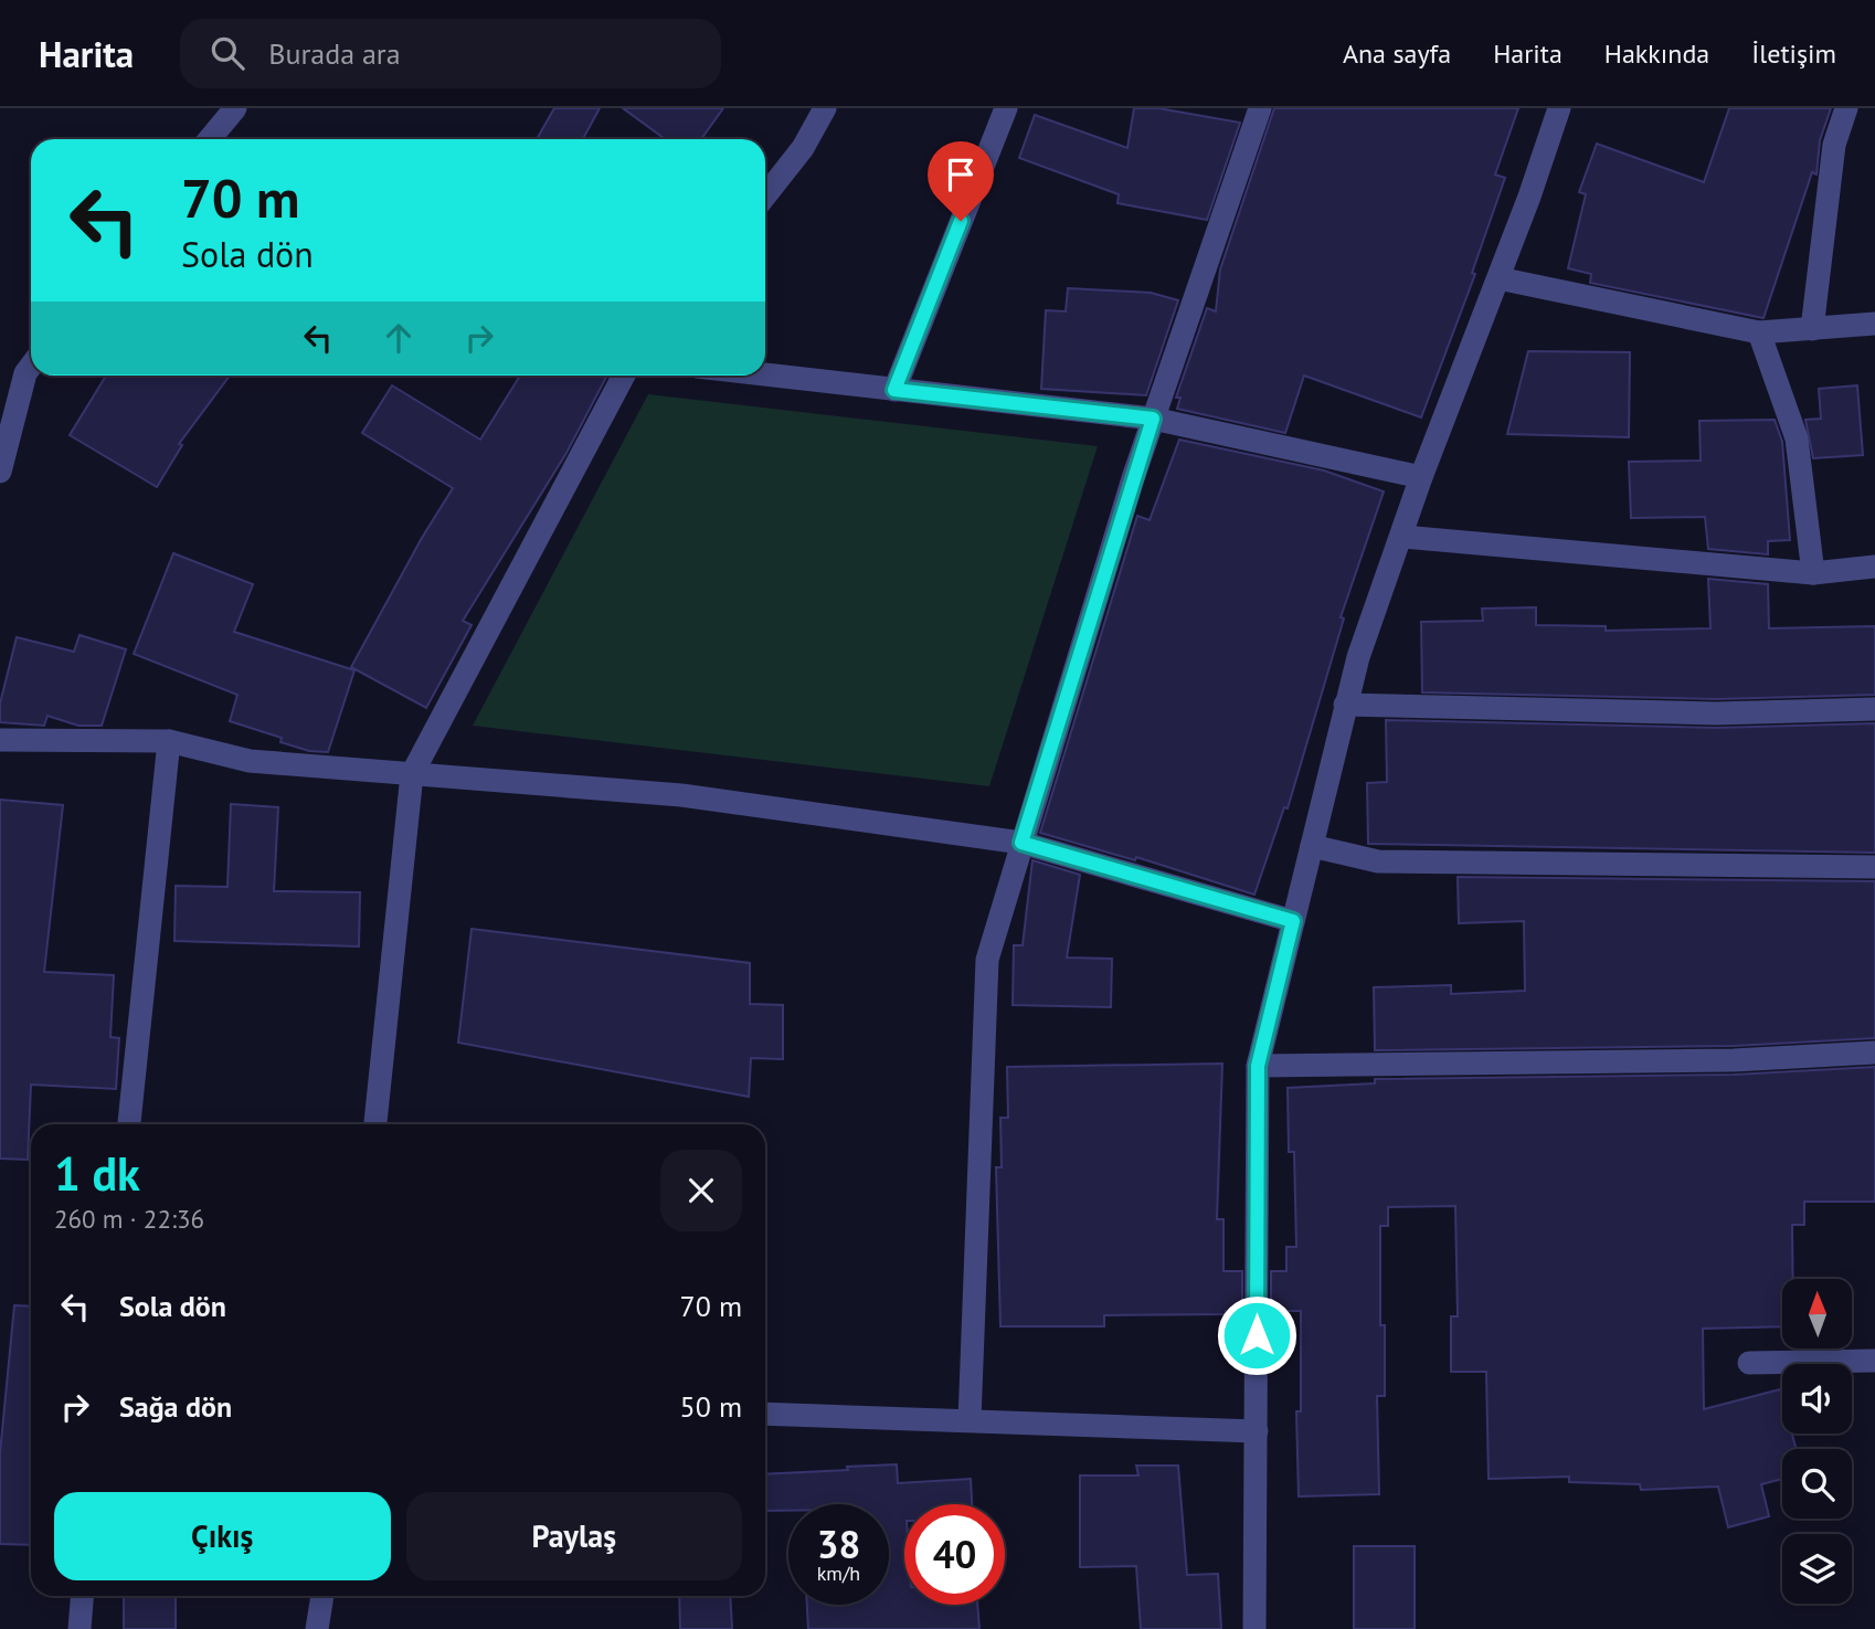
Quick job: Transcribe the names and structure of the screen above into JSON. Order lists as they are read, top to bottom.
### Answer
{
  "north": "top",
  "page": {
    "header": "Harita",
    "search": "Burada ara",
    "nav": [
      "Ana sayfa",
      "Harita",
      "Hakkında",
      "İletişim"
    ],
    "turn": ["70 m", "Sola dön"],
    "heading": ["1 dk", "260 m · 22:36"],
    "list": [
      {
        "name": "Sola dön",
        "value": "70 m"
      },
      {
        "name": "Sağa dön",
        "value": "50 m"
      }
    ],
    "buttons": ["Çıkış", "Paylaş"],
    "speed": "38 km/h",
    "limit": "40"
  }
}
